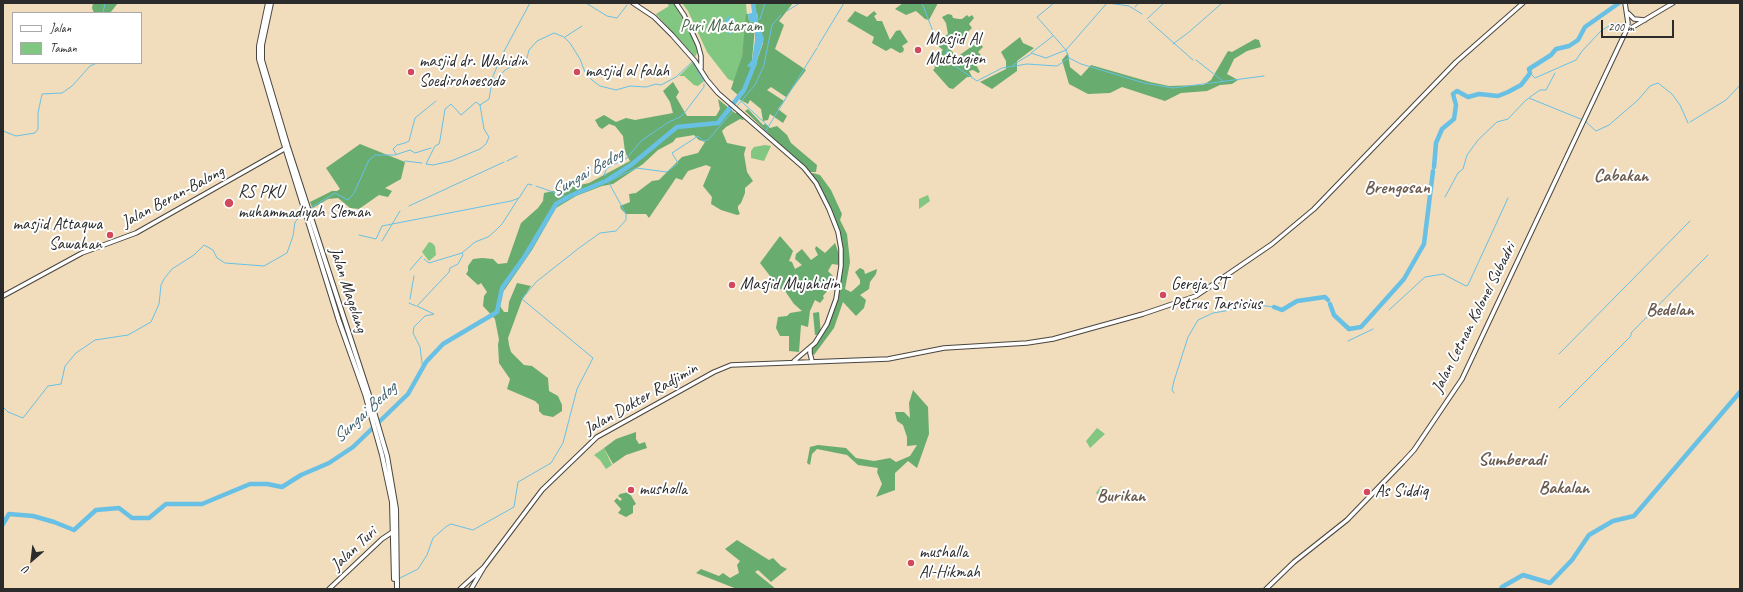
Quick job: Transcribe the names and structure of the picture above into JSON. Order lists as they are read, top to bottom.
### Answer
{
  "streets": {
    "highway": ["Jalan Magelang"],
    "main road": [
      "Jalan Beran-Balong",
      "Jalan Letnan Kolonel Subadri",
      "Jalan Dokter Radjimin",
      "Jalan Turi"
    ]
  },
  "crossings": [
    ["Jalan Beran-Balong", "Jalan Magelang"],
    ["Jalan Magelang", "Jalan Turi"]
  ],
  "districts": [
    "Cabakan",
    "Brengosan",
    "Bedelan",
    "Sumberadi",
    "Bakalan",
    "Burikan"
  ],
  "water": ["Sungai Bedog"],
  "parks": ["Puri Mataram"],
  "places": [
    "Masjid Al Muttaqien",
    "masjid dr. Wahidin Soedirohoesodo",
    "masjid al falah",
    "RS PKU muhammadiyah Sleman",
    "masjid Attaqwa Sawahan",
    "Masjid Mujahidin",
    "Gereja ST Petrus Tarsisius",
    "musholla",
    "As Siddiq",
    "mushalla Al-Hikmah"
  ],
  "legend": ["Jalan", "Taman"],
  "scale_bar": "200 m",
  "north": "bottom left"
}
